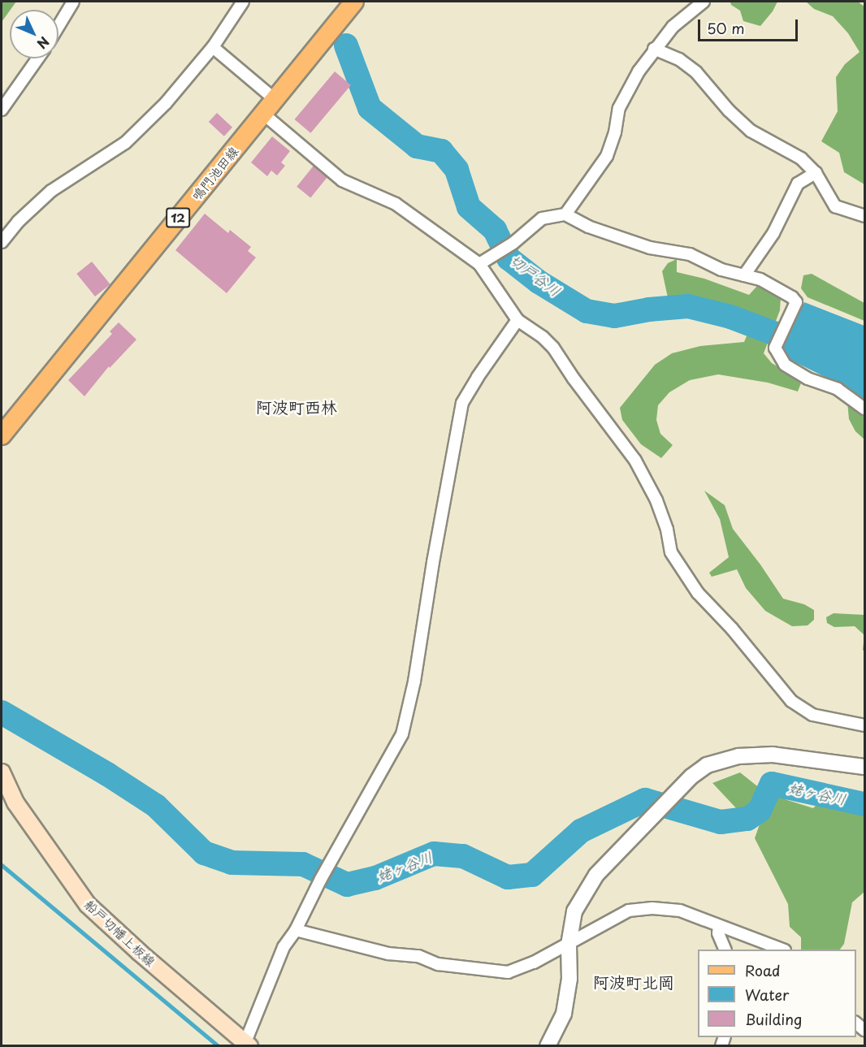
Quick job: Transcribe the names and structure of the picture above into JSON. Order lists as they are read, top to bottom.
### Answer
{
  "streets": {
    "main road": ["鳴門池田線", "12", "船戸切幡上板線"]
  },
  "districts": ["阿波町西林", "阿波町北岡"],
  "water": ["切戸谷川", "姥ヶ谷川"],
  "legend": ["Road", "Water", "Building"],
  "scale_bar": "50 m",
  "north": "bottom right"
}
